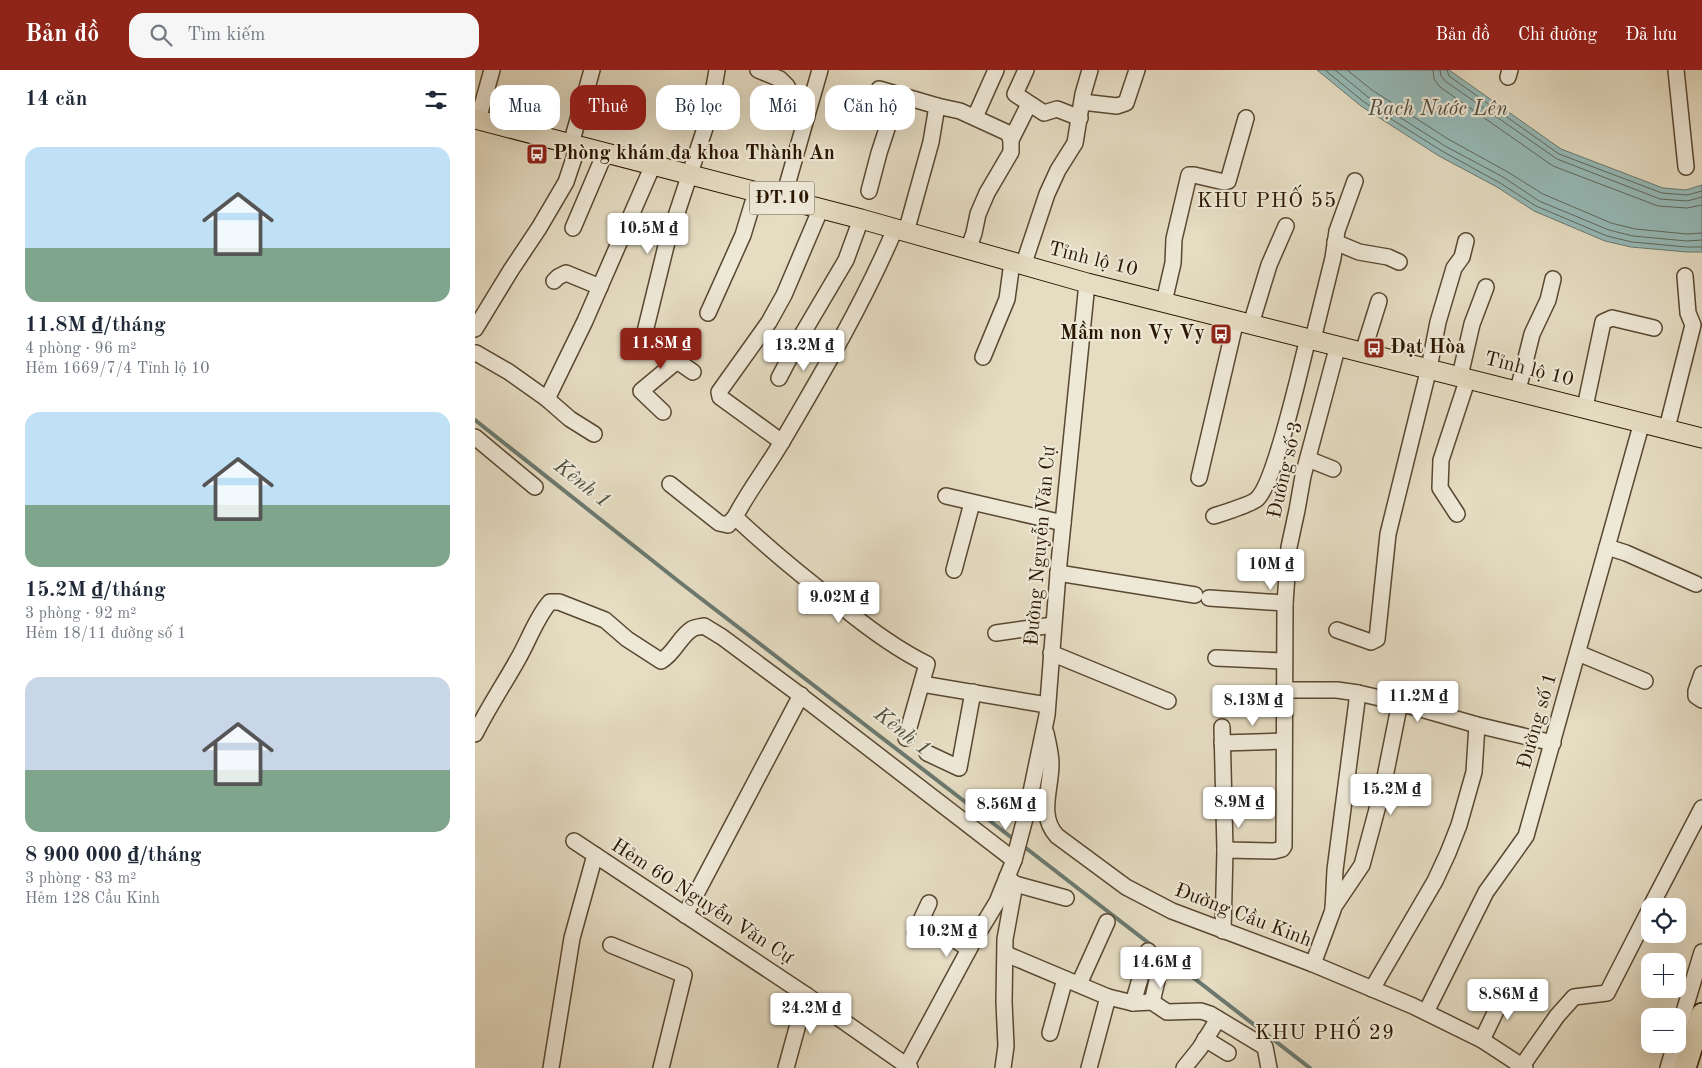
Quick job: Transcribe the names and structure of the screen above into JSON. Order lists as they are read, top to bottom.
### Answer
{
  "streets": {
    "main road": ["ĐT.10", "Tỉnh lộ 10"],
    "street": [
      "Đường số 3",
      "Đường Nguyễn Văn Cự",
      "Đường số 1",
      "Hẻm 60 Nguyễn Văn Cự",
      "Đường Cầu Kinh"
    ]
  },
  "crossings": [
    ["Tỉnh lộ 10", "Đường số 3"],
    ["Tỉnh lộ 10", "Đường Nguyễn Văn Cự"],
    ["Tỉnh lộ 10", "Đường số 1"],
    ["Đường Nguyễn Văn Cự", "Đường Cầu Kinh"],
    ["Đường số 1", "Đường Cầu Kinh"]
  ],
  "districts": ["KHU PHỐ 55", "KHU PHỐ 29"],
  "water": ["Rạch Nước Lên", "Kênh 1"],
  "places": {
    "bus stop": ["Phòng khám đa khoa Thành An", "Mầm non Vy Vy", "Đạt Hòa"]
  },
  "page": {
    "header": "Bản đồ",
    "search": "Tìm kiếm",
    "nav": ["Bản đồ", "Chỉ đường", "Đã lưu"],
    "heading": "14 căn",
    "chip": [
      "Mua",
      "Thuê",
      "Bộ lọc",
      "Mới",
      "Căn hộ"
    ],
    "list": [
      {
        "name": "11.8M ₫/tháng",
        "note": "4 phòng · 96 m² · Hẻm 1669/7/4 Tỉnh lộ 10"
      },
      {
        "name": "15.2M ₫/tháng",
        "note": "3 phòng · 92 m² · Hẻm 18/11 đường số 1"
      },
      {
        "name": "8 900 000 ₫/tháng",
        "note": "3 phòng · 83 m² · Hẻm 128 Cầu Kinh"
      }
    ],
    "price": [
      "10.5M ₫",
      "11.8M ₫",
      "13.2M ₫",
      "10M ₫",
      "9.02M ₫",
      "11.2M ₫",
      "8.13M ₫",
      "15.2M ₫",
      "8.9M ₫",
      "8.56M ₫",
      "10.2M ₫",
      "14.6M ₫",
      "8.86M ₫",
      "24.2M ₫"
    ],
    "map_buttons": ["+", "−"]
  }
}
